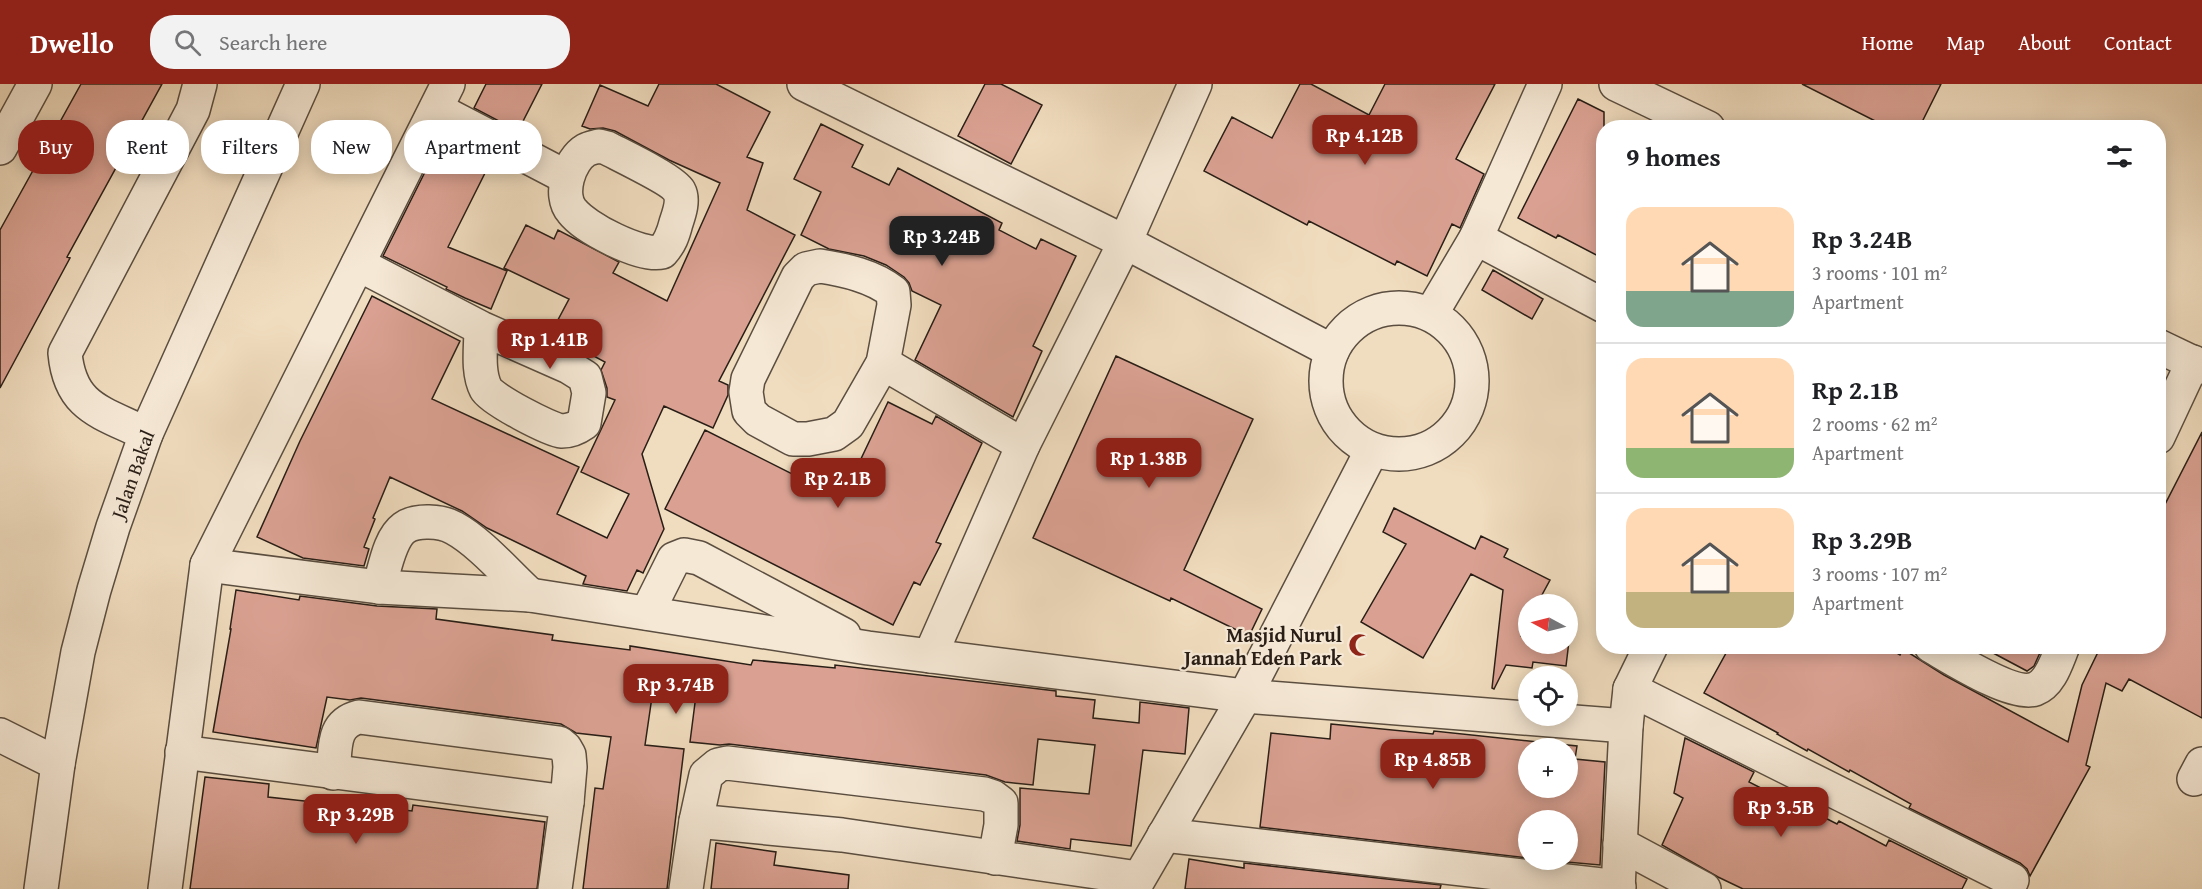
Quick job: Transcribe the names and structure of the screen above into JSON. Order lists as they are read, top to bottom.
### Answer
{
  "streets": {
    "street": ["Jalan Bakal"]
  },
  "places": {
    "mosque": ["Masjid Nurul Jannah Eden Park"]
  },
  "north": "left",
  "page": {
    "header": "Dwello",
    "search": "Search here",
    "nav": [
      "Home",
      "Map",
      "About",
      "Contact"
    ],
    "price": [
      "Rp 4.12B",
      "Rp 3.24B",
      "Rp 1.41B",
      "Rp 1.38B",
      "Rp 2.1B",
      "Rp 3.74B",
      "Rp 4.85B",
      "Rp 3.5B",
      "Rp 3.29B"
    ],
    "chip": [
      "Buy",
      "Rent",
      "Filters",
      "New",
      "Apartment"
    ],
    "heading": "9 homes",
    "list": [
      {
        "name": "Rp 3.24B",
        "note": "3 rooms · 101 m² · Apartment"
      },
      {
        "name": "Rp 2.1B",
        "note": "2 rooms · 62 m² · Apartment"
      },
      {
        "name": "Rp 3.29B",
        "note": "3 rooms · 107 m² · Apartment"
      }
    ],
    "map_buttons": ["+", "−"]
  }
}
